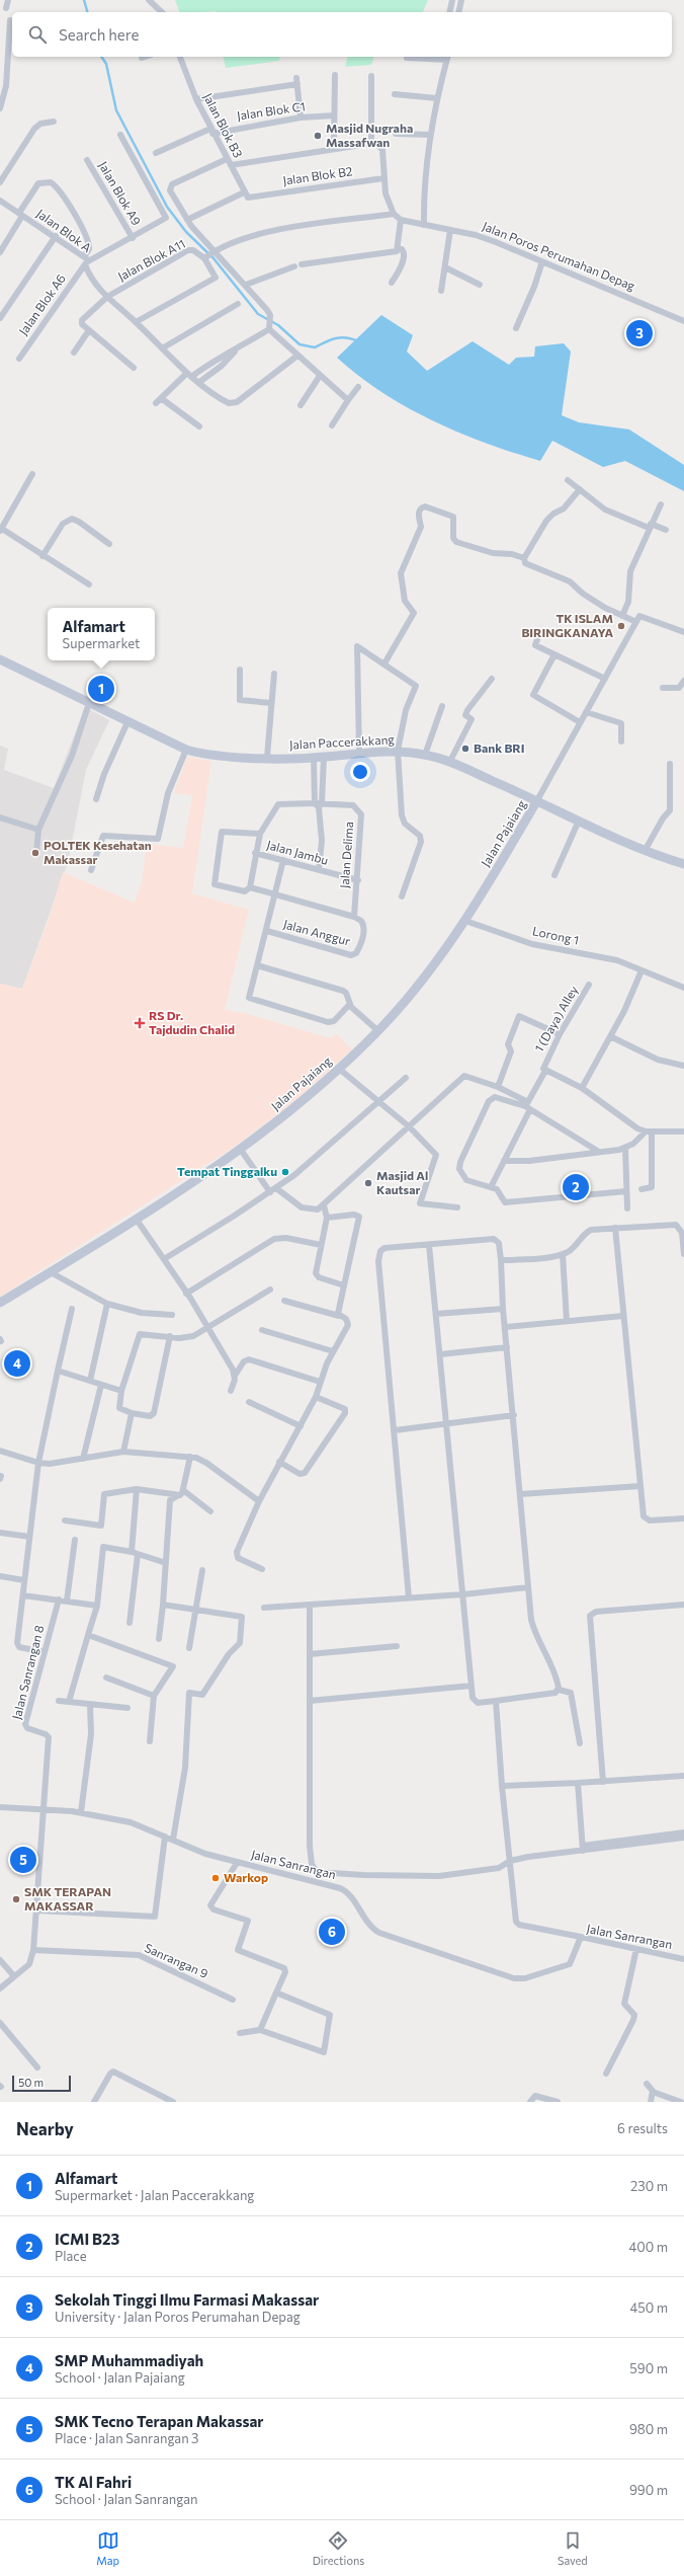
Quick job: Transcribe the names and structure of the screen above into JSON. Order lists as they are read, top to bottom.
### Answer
{
  "streets": {
    "main road": ["Jalan Paccerakkang", "Jalan Pajaiang"],
    "street": [
      "Jalan Blok C1",
      "Jalan Blok B3",
      "Jalan Blok B2",
      "Jalan Blok A9",
      "Jalan Blok A",
      "Jalan Poros Perumahan Depag",
      "Jalan Blok A11",
      "Jalan Blok A6",
      "Jalan Jambu",
      "Jalan Delima",
      "Jalan Anggur",
      "Lorong 1",
      "1 (Daya) Alley",
      "Jalan Sanrangan 8",
      "Jalan Sanrangan",
      "Sanrangan 9"
    ]
  },
  "crossings": [
    ["Jalan Blok C1", "Jalan Blok B3"],
    ["Jalan Blok B3", "Jalan Blok B2"],
    ["Jalan Blok A9", "Jalan Blok A6"],
    ["Jalan Blok A", "Jalan Blok A11"],
    ["Jalan Blok A", "Jalan Blok A6"],
    ["Jalan Paccerakkang", "Jalan Pajaiang"],
    ["Jalan Pajaiang", "Lorong 1"],
    ["Jalan Jambu", "Jalan Delima"],
    ["Jalan Delima", "Jalan Anggur"],
    ["Jalan Sanrangan 8", "Jalan Sanrangan"]
  ],
  "places": {
    "other": [
      "Masjid Nugraha Massafwan",
      "TK ISLAM BIRINGKANAYA",
      "Bank BRI",
      "POLTEK Kesehatan Makassar",
      "Tempat Tinggalku",
      "Masjid Al Kautsar",
      "Warkop",
      "SMK TERAPAN MAKASSAR"
    ],
    "health": ["RS Dr. Tajdudin Chalid"]
  },
  "scale_bar": "50 m",
  "page": {
    "search": "Search here",
    "pins": [
      "3",
      "1",
      "2",
      "4",
      "5",
      "6"
    ],
    "popup": ["Alfamart", "Supermarket"],
    "scale": "50 m",
    "heading": ["Nearby", "6 results"],
    "list": [
      {
        "mark": "1",
        "name": "Alfamart",
        "note": "Supermarket · Jalan Paccerakkang",
        "value": "230 m"
      },
      {
        "mark": "2",
        "name": "ICMI B23",
        "note": "Place",
        "value": "400 m"
      },
      {
        "mark": "3",
        "name": "Sekolah Tinggi Ilmu Farmasi Makassar",
        "note": "University · Jalan Poros Perumahan Depag",
        "value": "450 m"
      },
      {
        "mark": "4",
        "name": "SMP Muhammadiyah",
        "note": "School · Jalan Pajaiang",
        "value": "590 m"
      },
      {
        "mark": "5",
        "name": "SMK Tecno Terapan Makassar",
        "note": "Place · Jalan Sanrangan 3",
        "value": "980 m"
      },
      {
        "mark": "6",
        "name": "TK Al Fahri",
        "note": "School · Jalan Sanrangan",
        "value": "990 m"
      }
    ],
    "nav": ["Map", "Directions", "Saved"]
  }
}
